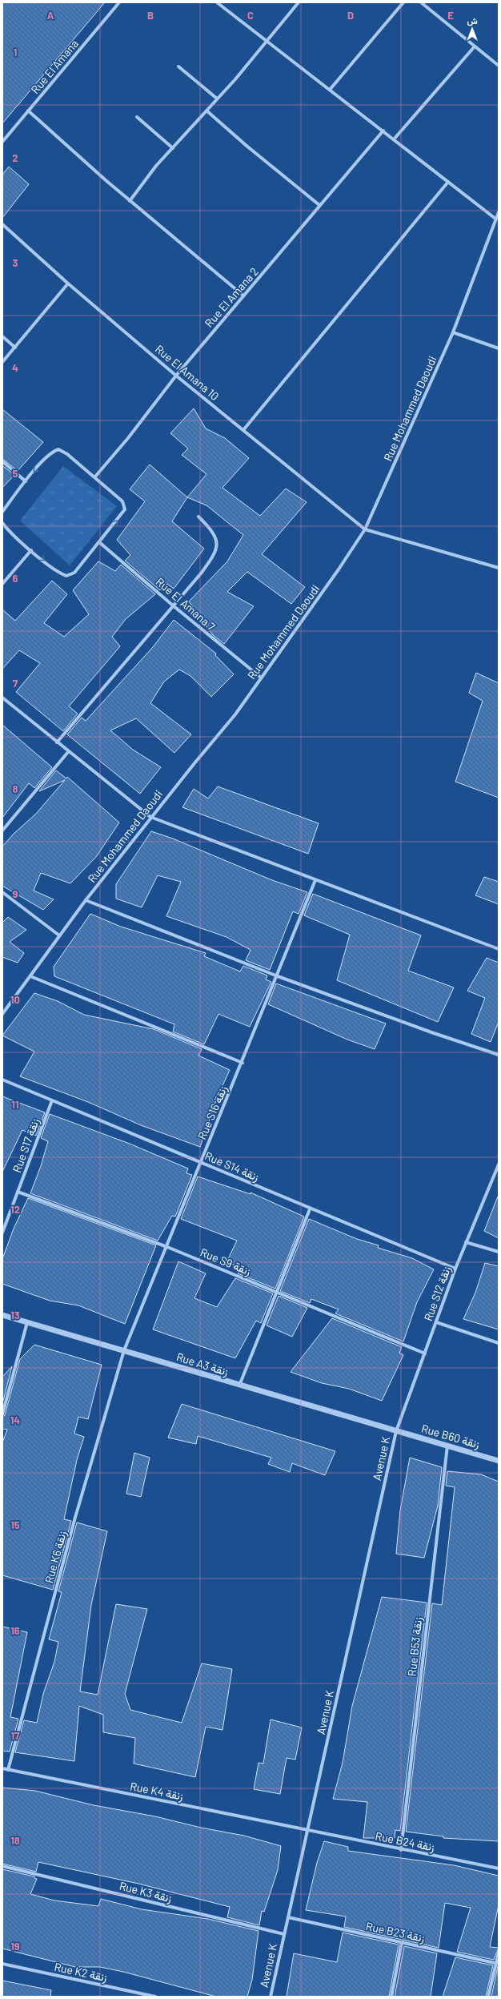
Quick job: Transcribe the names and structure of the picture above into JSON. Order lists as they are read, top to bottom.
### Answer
{
  "streets": {
    "street": [
      "Rue El Amana",
      "Rue El Amana 2",
      "Rue El Amana 10",
      "Rue Mohammed Daoudi",
      "Rue El Amana 7",
      "Rue S16 زنقة",
      "Rue S17 زنقة",
      "Rue S14 زنقة",
      "Rue S9 زنقة",
      "Rue S12 زنقة",
      "Rue A3 زنقة",
      "Rue B60 زنقة",
      "Avenue K",
      "Rue K6 زنقة",
      "Rue B53 زنقة",
      "Rue K4 زنقة",
      "Rue B24 زنقة",
      "Rue K3 زنقة",
      "Rue B23 زنقة",
      "Rue K2 زنقة"
    ]
  },
  "crossings": [
    ["Rue El Amana 2", "Rue El Amana 10"],
    ["Rue El Amana 10", "Rue Mohammed Daoudi"],
    ["Rue Mohammed Daoudi", "Rue El Amana 7"],
    ["Rue S16 زنقة", "Rue S14 زنقة"],
    ["Rue S16 زنقة", "Rue S9 زنقة"],
    ["Rue S16 زنقة", "Rue A3 زنقة"],
    ["Rue S16 زنقة", "Rue K6 زنقة"],
    ["Rue S17 زنقة", "Rue S14 زنقة"],
    ["Rue S17 زنقة", "Rue S9 زنقة"],
    ["Rue S14 زنقة", "Rue S12 زنقة"],
    ["Rue S9 زنقة", "Rue S12 زنقة"],
    ["Rue S12 زنقة", "Rue A3 زنقة"],
    ["Rue S12 زنقة", "Rue B60 زنقة"],
    ["Rue S12 زنقة", "Avenue K"],
    ["Rue A3 زنقة", "Rue B60 زنقة"],
    ["Rue A3 زنقة", "Avenue K"],
    ["Rue A3 زنقة", "Rue K6 زنقة"],
    ["Rue B60 زنقة", "Avenue K"],
    ["Rue B60 زنقة", "Rue B53 زنقة"],
    ["Avenue K", "Rue K4 زنقة"],
    ["Avenue K", "Rue B24 زنقة"],
    ["Avenue K", "Rue K3 زنقة"],
    ["Avenue K", "Rue B23 زنقة"],
    ["Rue K6 زنقة", "Rue K4 زنقة"],
    ["Rue B53 زنقة", "Rue B24 زنقة"],
    ["Rue K4 زنقة", "Rue B24 زنقة"]
  ],
  "north": "top",
  "grid": {
    "columns": [
      "A",
      "B",
      "C",
      "D",
      "E"
    ],
    "rows": [
      "1",
      "2",
      "3",
      "4",
      "5",
      "6",
      "7",
      "8",
      "9",
      "10",
      "11",
      "12",
      "13",
      "14",
      "15",
      "16",
      "17",
      "18",
      "19"
    ]
  }
}
